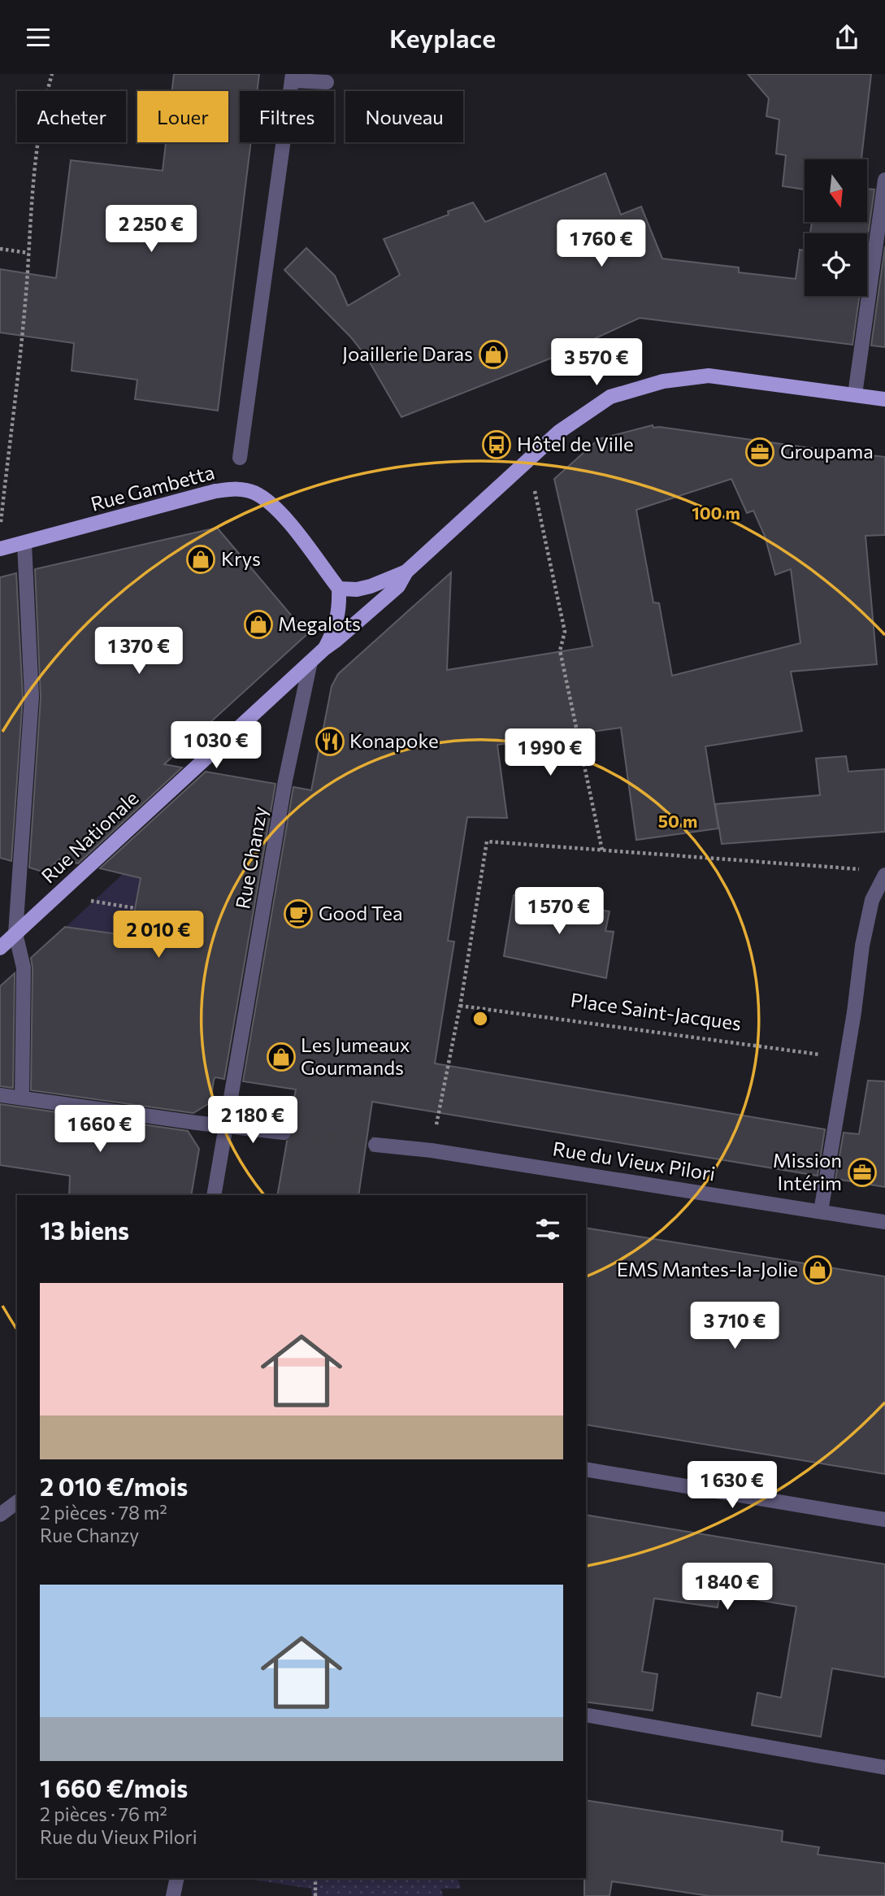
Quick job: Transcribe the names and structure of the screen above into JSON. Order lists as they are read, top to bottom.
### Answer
{
  "streets": {
    "main road": ["Rue Gambetta", "Rue Nationale"],
    "street": ["Rue Chanzy", "Rue du Vieux Pilori"],
    "path": ["Place Saint-Jacques"]
  },
  "crossings": [
    ["Rue Nationale", "Rue Chanzy"]
  ],
  "places": {
    "shop": [
      "Joaillerie Daras",
      "Krys",
      "Megalots",
      "Les Jumeaux Gourmands",
      "EMS Mantes-la-Jolie"
    ],
    "bus stop": ["Hôtel de Ville"],
    "office": ["Groupama", "Mission Intérim"],
    "restaurant": ["Konapoke"],
    "cafe": ["Good Tea"]
  },
  "north": "bottom",
  "page": {
    "header": "Keyplace",
    "chip": [
      "Acheter",
      "Louer",
      "Filtres",
      "Nouveau"
    ],
    "price": [
      "2 250 €",
      "1 760 €",
      "3 570 €",
      "1 370 €",
      "1 030 €",
      "1 990 €",
      "1 570 €",
      "2 010 €",
      "2 180 €",
      "1 660 €",
      "3 710 €",
      "1 630 €",
      "1 840 €"
    ],
    "heading": "13 biens",
    "list": [
      {
        "name": "2 010 €/mois",
        "note": "2 pièces · 78 m² · Rue Chanzy"
      },
      {
        "name": "1 660 €/mois",
        "note": "2 pièces · 76 m² · Rue du Vieux Pilori"
      }
    ]
  },
  "rings": ["100 m", "50 m"]
}
